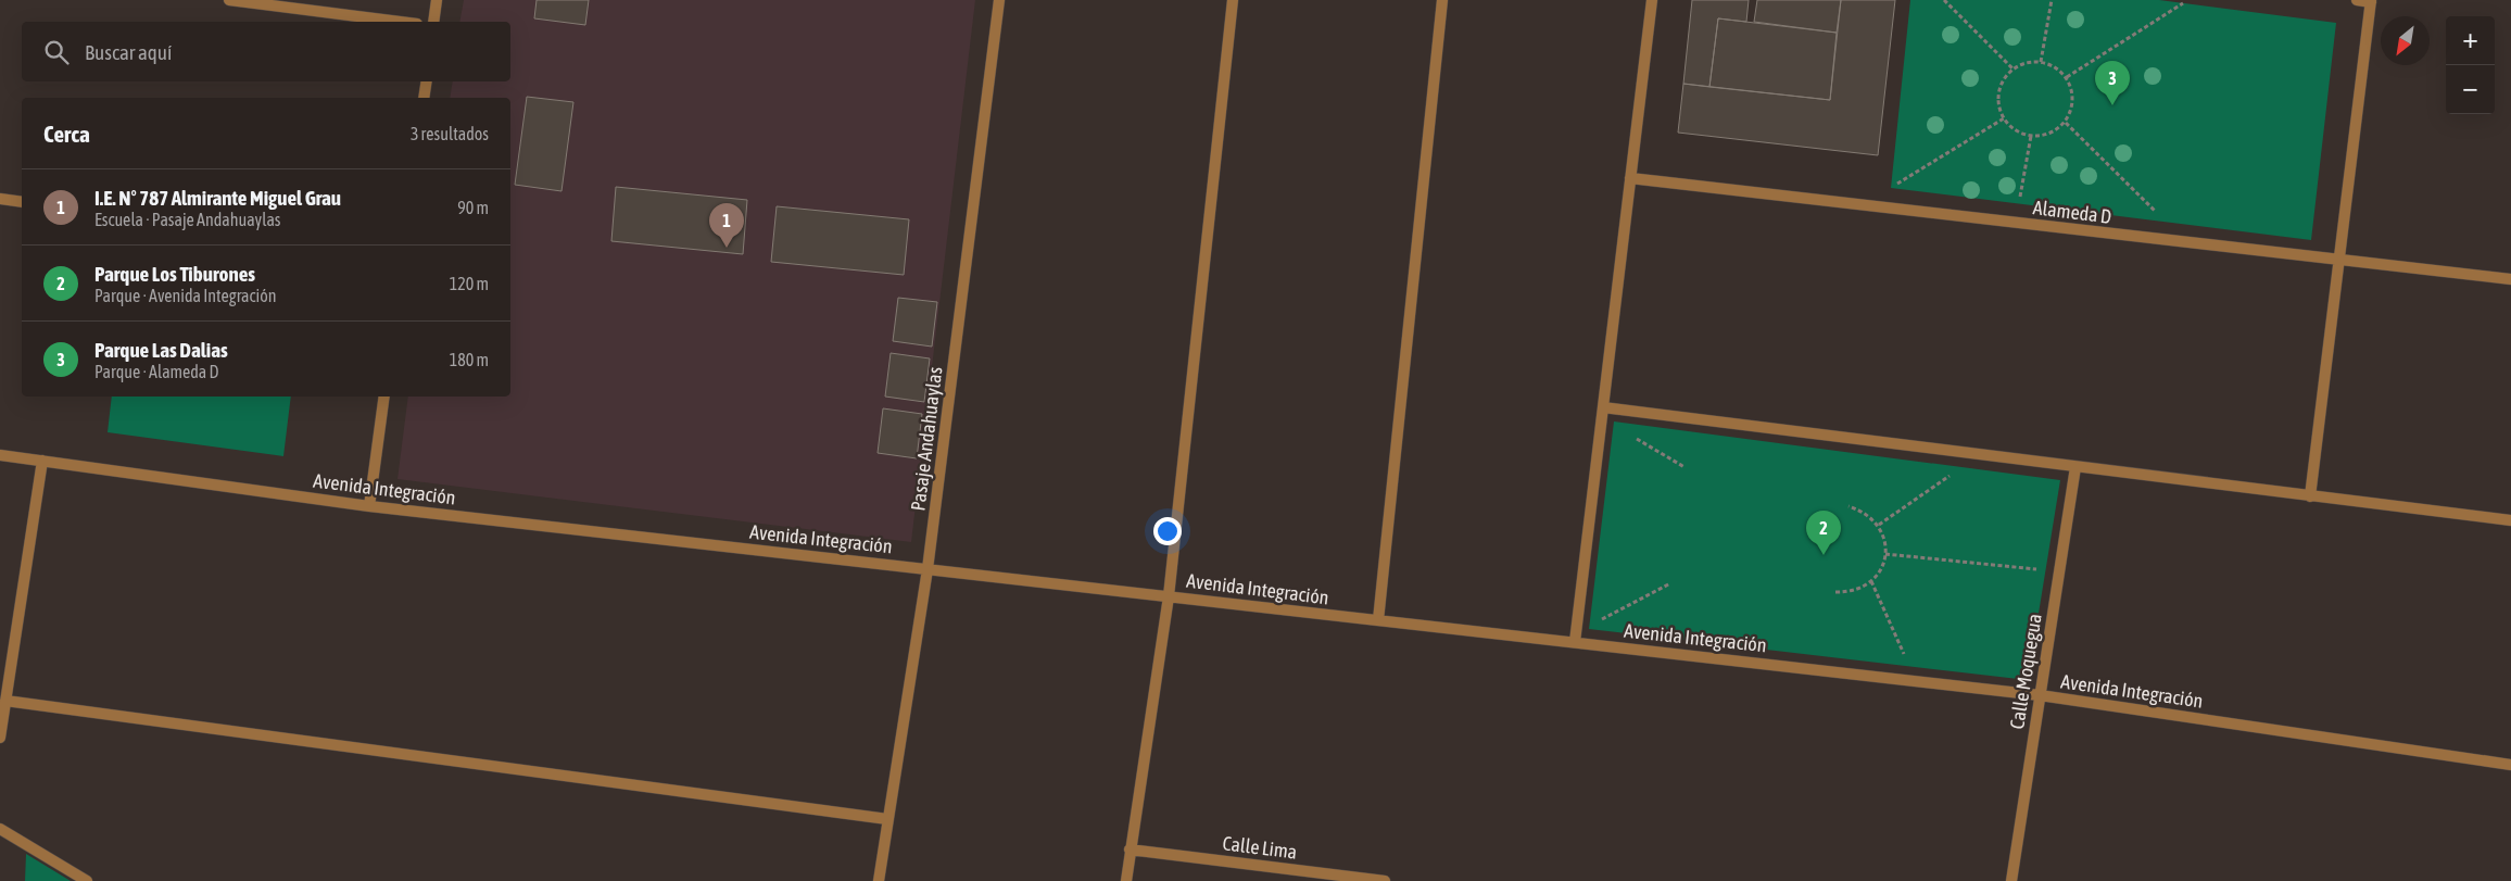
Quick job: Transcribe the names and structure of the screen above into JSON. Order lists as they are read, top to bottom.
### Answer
{
  "streets": {
    "street": [
      "Alameda D",
      "Pasaje Andahuaylas",
      "Avenida Integración",
      "Calle Moquegua",
      "Calle Lima"
    ]
  },
  "crossings": [
    ["Pasaje Andahuaylas", "Avenida Integración"],
    ["Avenida Integración", "Calle Moquegua"]
  ],
  "north": "bottom left",
  "page": {
    "map_buttons": ["+", "−"],
    "search": "Buscar aquí",
    "pins": ["3", "1", "2"],
    "heading": ["Cerca", "3 resultados"],
    "list": [
      {
        "mark": "1",
        "name": "I.E. N° 787 Almirante Miguel Grau",
        "note": "Escuela · Pasaje Andahuaylas",
        "value": "90 m"
      },
      {
        "mark": "2",
        "name": "Parque Los Tiburones",
        "note": "Parque · Avenida Integración",
        "value": "120 m"
      },
      {
        "mark": "3",
        "name": "Parque Las Dalias",
        "note": "Parque · Alameda D",
        "value": "180 m"
      }
    ]
  }
}
